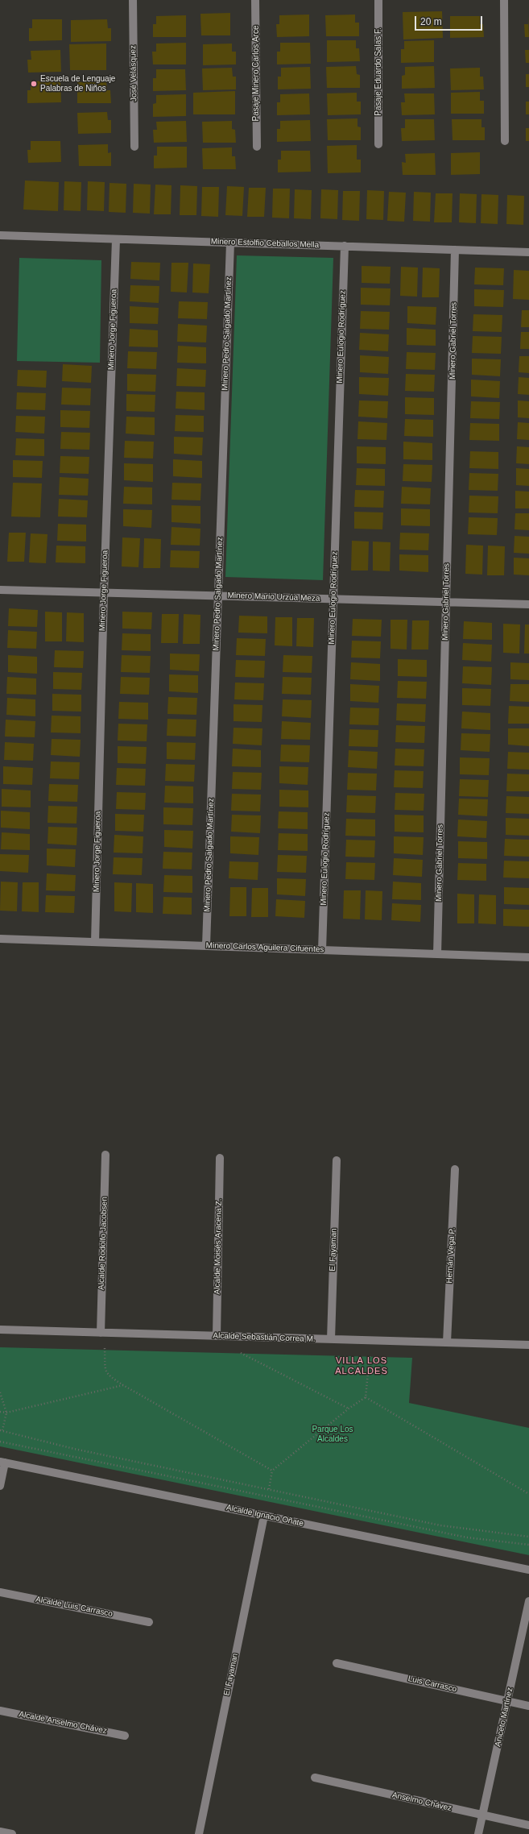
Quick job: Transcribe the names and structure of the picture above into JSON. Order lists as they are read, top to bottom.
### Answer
{
  "streets": {
    "street": [
      "Pasaje Eduardo Salas F.",
      "José Velásquez",
      "Pasaje Minero Carlos Arce",
      "Minero Estolfio Ceballos Mella",
      "Minero Jorge Figueroa",
      "Minero Pedro Salgado Martínez",
      "Minero Eulogio Rodríguez",
      "Minero Gabriel Torres",
      "Minero Mario Urzúa Meza",
      "Minero Carlos Aguilera Cifuentes",
      "Alcalde Rodolfo Jacobsen",
      "Alcalde Moisés Aracena Z.",
      "El Fayaman",
      "Hernán Vega P.",
      "Alcalde Sebastián Correa M.",
      "Alcalde Ignacio Oñate",
      "Alcalde Luis Carrasco",
      "Luis Carrasco",
      "Aniceto Martínez",
      "Alcalde Anselmo Chávez",
      "Anselmo Chávez"
    ]
  },
  "crossings": [
    ["Minero Estolfio Ceballos Mella", "Minero Jorge Figueroa"],
    ["Minero Estolfio Ceballos Mella", "Minero Pedro Salgado Martínez"],
    ["Minero Estolfio Ceballos Mella", "Minero Eulogio Rodríguez"],
    ["Minero Estolfio Ceballos Mella", "Minero Gabriel Torres"],
    ["Minero Jorge Figueroa", "Minero Mario Urzúa Meza"],
    ["Minero Jorge Figueroa", "Minero Carlos Aguilera Cifuentes"],
    ["Minero Pedro Salgado Martínez", "Minero Mario Urzúa Meza"],
    ["Minero Pedro Salgado Martínez", "Minero Carlos Aguilera Cifuentes"],
    ["Minero Eulogio Rodríguez", "Minero Mario Urzúa Meza"],
    ["Minero Eulogio Rodríguez", "Minero Carlos Aguilera Cifuentes"],
    ["Minero Gabriel Torres", "Minero Mario Urzúa Meza"],
    ["Minero Gabriel Torres", "Minero Carlos Aguilera Cifuentes"],
    ["Alcalde Rodolfo Jacobsen", "Alcalde Sebastián Correa M."],
    ["Alcalde Moisés Aracena Z.", "Alcalde Sebastián Correa M."],
    ["El Fayaman", "Alcalde Sebastián Correa M."],
    ["El Fayaman", "Alcalde Ignacio Oñate"],
    ["Hernán Vega P.", "Alcalde Sebastián Correa M."],
    ["Luis Carrasco", "Aniceto Martínez"],
    ["Aniceto Martínez", "Anselmo Chávez"]
  ],
  "districts": ["VILLA LOS ALCALDES"],
  "parks": ["Parque Los Alcaldes"],
  "places": ["Escuela de Lenguaje Palabras de Niños"],
  "scale_bar": "20 m"
}
